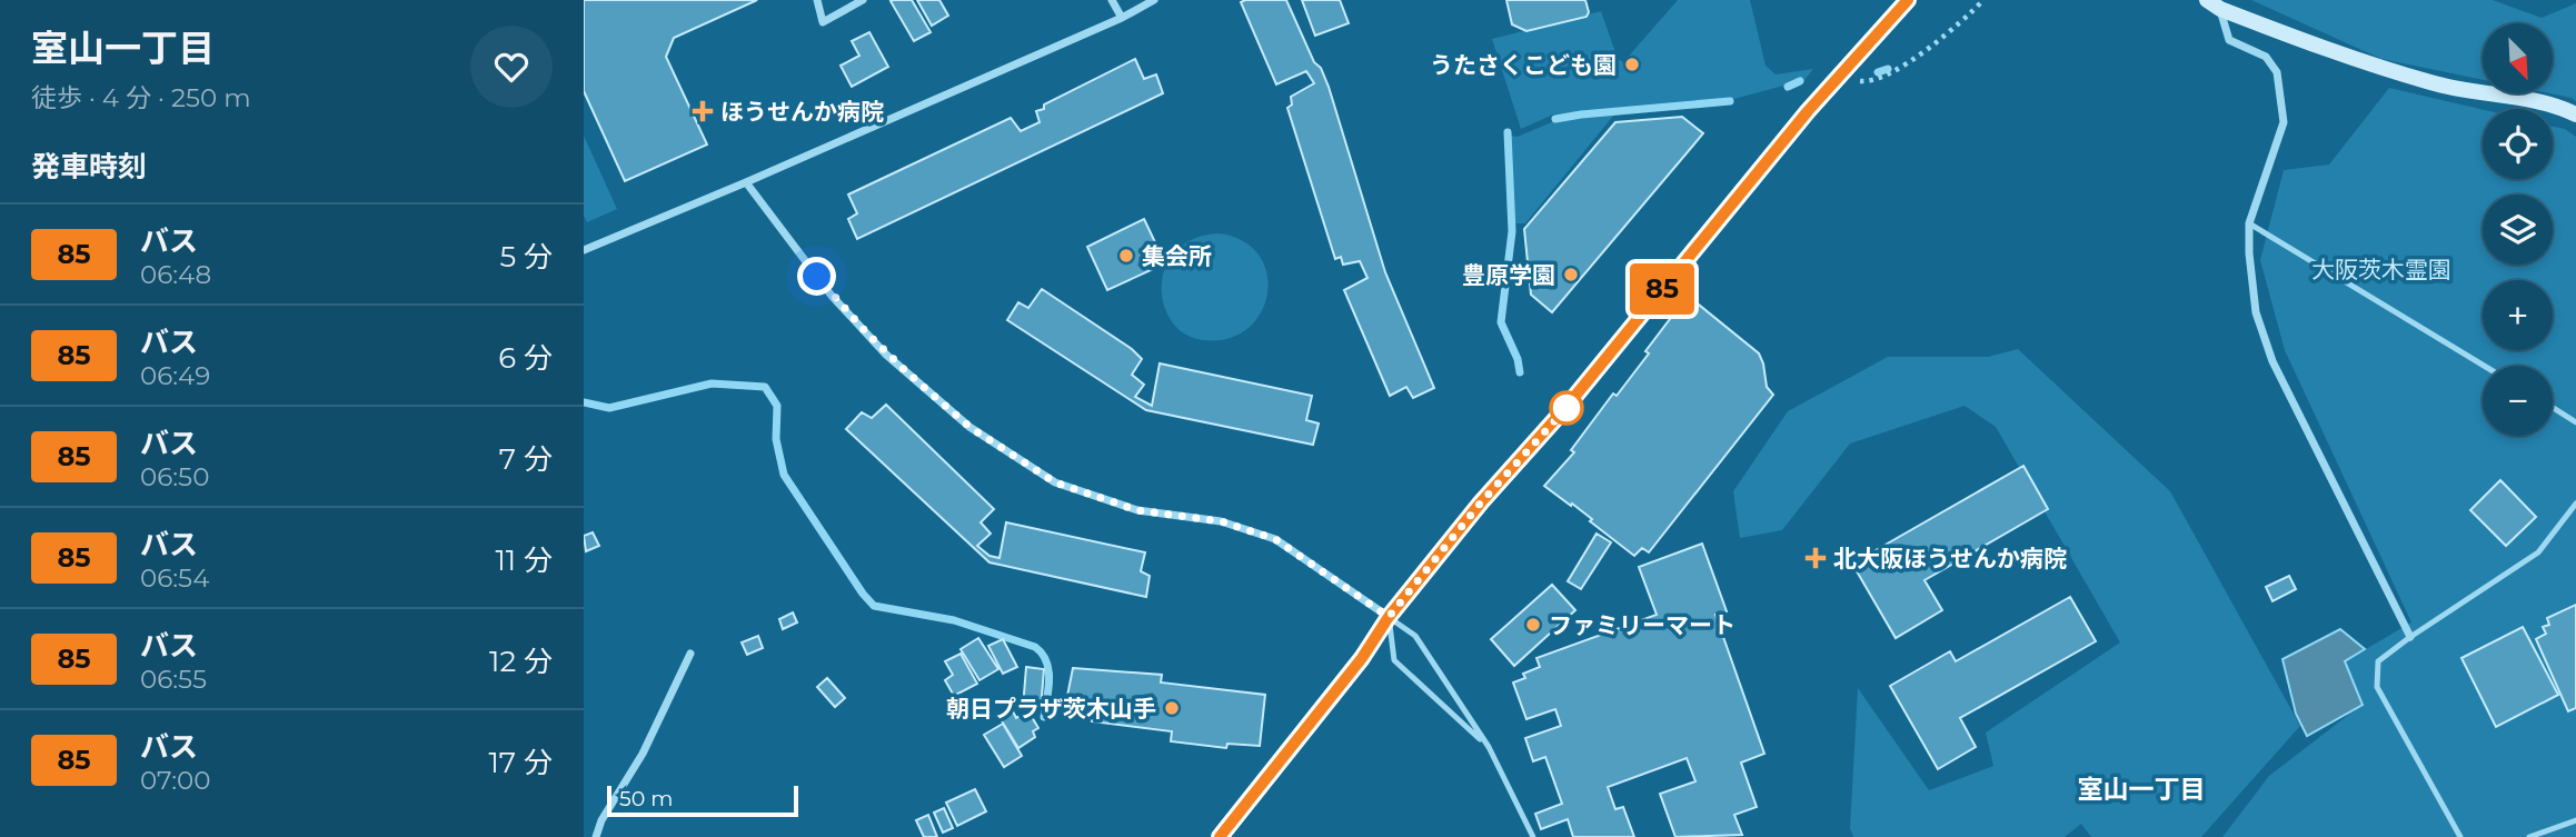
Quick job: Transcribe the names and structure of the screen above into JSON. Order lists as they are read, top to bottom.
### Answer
{
  "districts": ["室山一丁目"],
  "parks": ["大阪茨木霊園"],
  "places": {
    "other": [
      "うたさくこども園",
      "集会所",
      "豊原学園",
      "ファミリーマート",
      "朝日プラザ茨木山手"
    ],
    "health": ["ほうせんか病院", "北大阪ほうせんか病院"]
  },
  "lines": ["bus line 85"],
  "scale_bar": "50 m",
  "north": "bottom right",
  "page": {
    "heading": [
      ["室山一丁目", "徒歩 · 4 分 · 250 m"],
      "発車時刻"
    ],
    "on_map": "85",
    "map_buttons": ["+", "−"],
    "list": [
      {
        "mark": "85",
        "name": "バス",
        "note": "06:48",
        "value": "5 分"
      },
      {
        "mark": "85",
        "name": "バス",
        "note": "06:49",
        "value": "6 分"
      },
      {
        "mark": "85",
        "name": "バス",
        "note": "06:50",
        "value": "7 分"
      },
      {
        "mark": "85",
        "name": "バス",
        "note": "06:54",
        "value": "11 分"
      },
      {
        "mark": "85",
        "name": "バス",
        "note": "06:55",
        "value": "12 分"
      },
      {
        "mark": "85",
        "name": "バス",
        "note": "07:00",
        "value": "17 分"
      }
    ],
    "scale": "50 m"
  }
}
